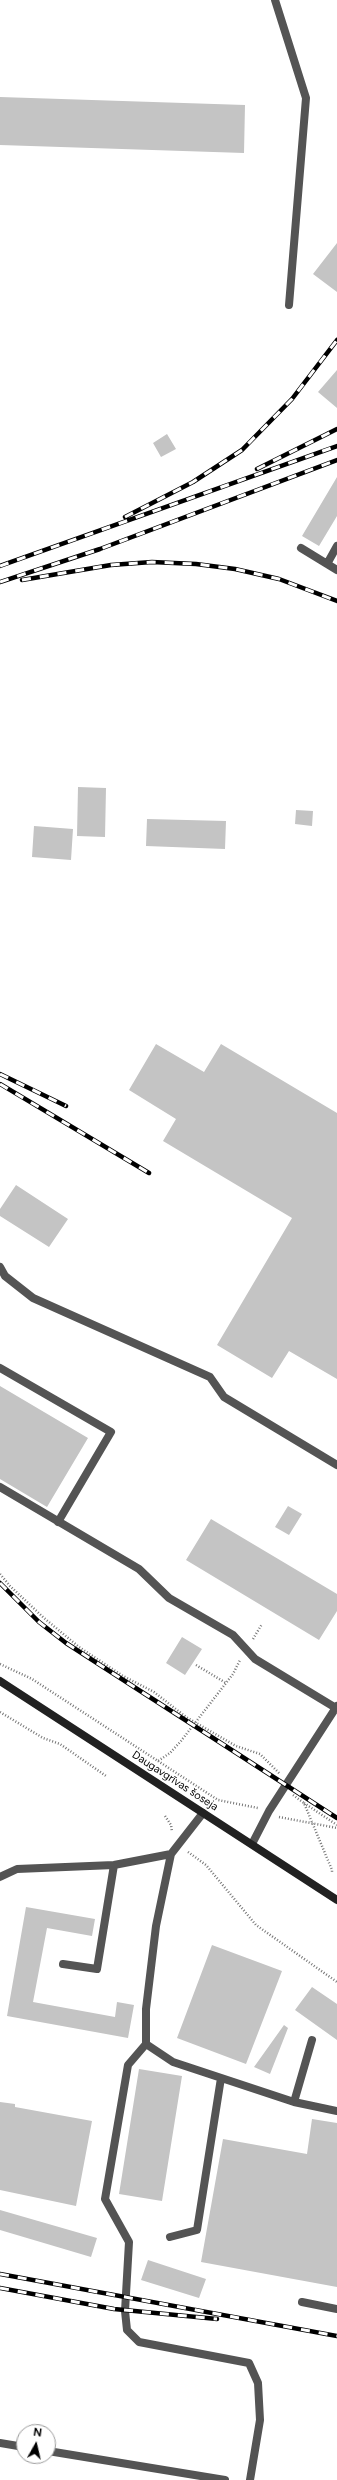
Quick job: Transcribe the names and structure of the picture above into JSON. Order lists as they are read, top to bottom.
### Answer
{
  "streets": {
    "main road": ["Daugavgrīvas šoseja"]
  },
  "north": "top"
}
